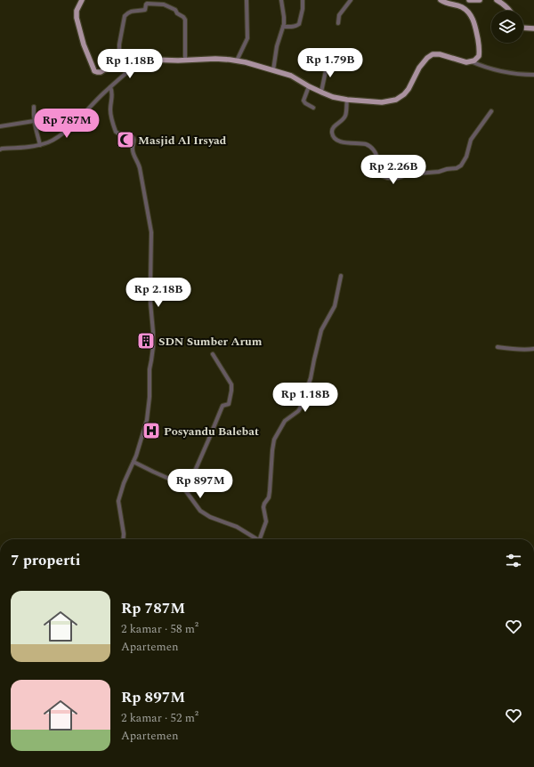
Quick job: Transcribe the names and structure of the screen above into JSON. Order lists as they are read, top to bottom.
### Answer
{
  "places": {
    "mosque": ["Masjid Al Irsyad"],
    "building": ["SDN Sumber Arum"],
    "hospital": ["Posyandu Balebat"]
  },
  "page": {
    "price": [
      "Rp 1.79B",
      "Rp 1.18B",
      "Rp 787M",
      "Rp 2.26B",
      "Rp 2.18B",
      "Rp 1.18B",
      "Rp 897M"
    ],
    "heading": "7 properti",
    "list": [
      {
        "name": "Rp 787M",
        "note": "2 kamar · 58 m² · Apartemen"
      },
      {
        "name": "Rp 897M",
        "note": "2 kamar · 52 m² · Apartemen"
      }
    ]
  }
}
